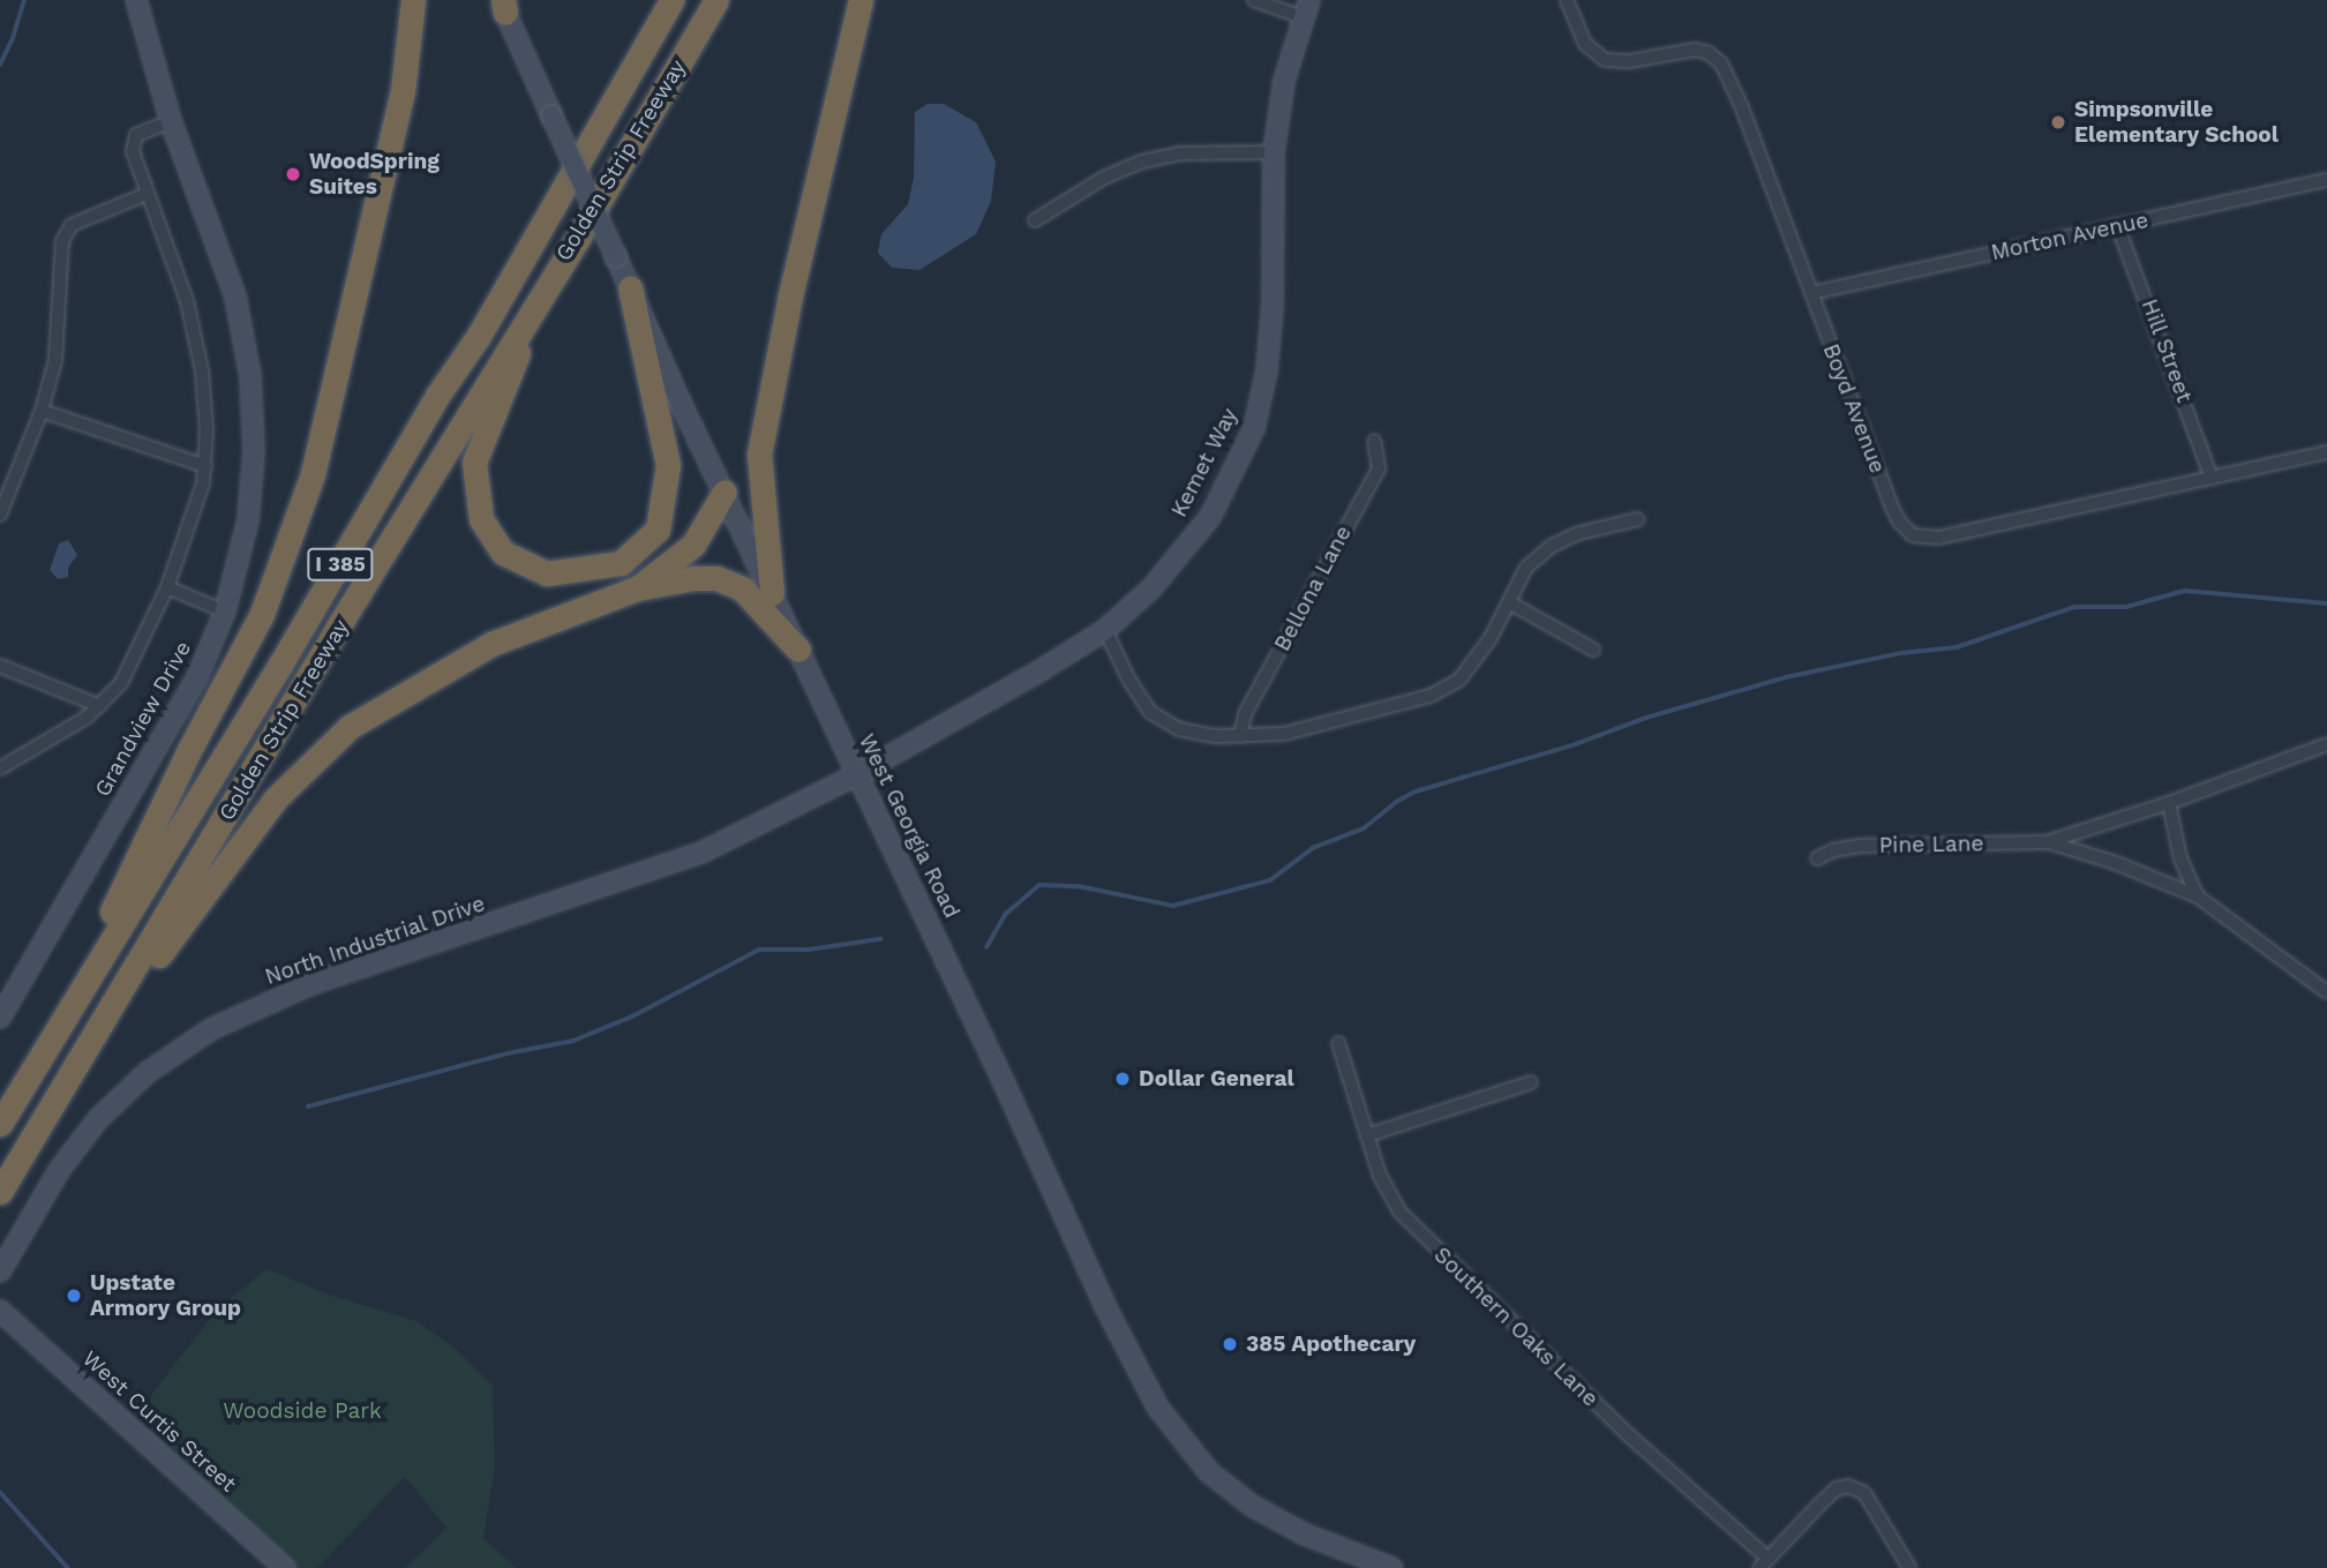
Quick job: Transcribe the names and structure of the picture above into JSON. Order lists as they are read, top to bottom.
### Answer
{
  "streets": {
    "highway": ["Golden Strip Freeway", "I 385"],
    "street": [
      "Morton Avenue",
      "Hill Street",
      "Boyd Avenue",
      "Kemet Way",
      "Bellona Lane",
      "Grandview Drive",
      "West Georgia Road",
      "Pine Lane",
      "North Industrial Drive",
      "Southern Oaks Lane",
      "West Curtis Street"
    ]
  },
  "crossings": [
    ["Morton Avenue", "Hill Street"],
    ["Morton Avenue", "Boyd Avenue"],
    ["Hill Street", "Boyd Avenue"],
    ["Kemet Way", "West Georgia Road"],
    ["Kemet Way", "North Industrial Drive"],
    ["West Georgia Road", "North Industrial Drive"]
  ],
  "parks": ["Woodside Park"],
  "places": [
    "Simpsonville Elementary School",
    "WoodSpring Suites",
    "Dollar General",
    "Upstate Armory Group",
    "385 Apothecary"
  ]
}
